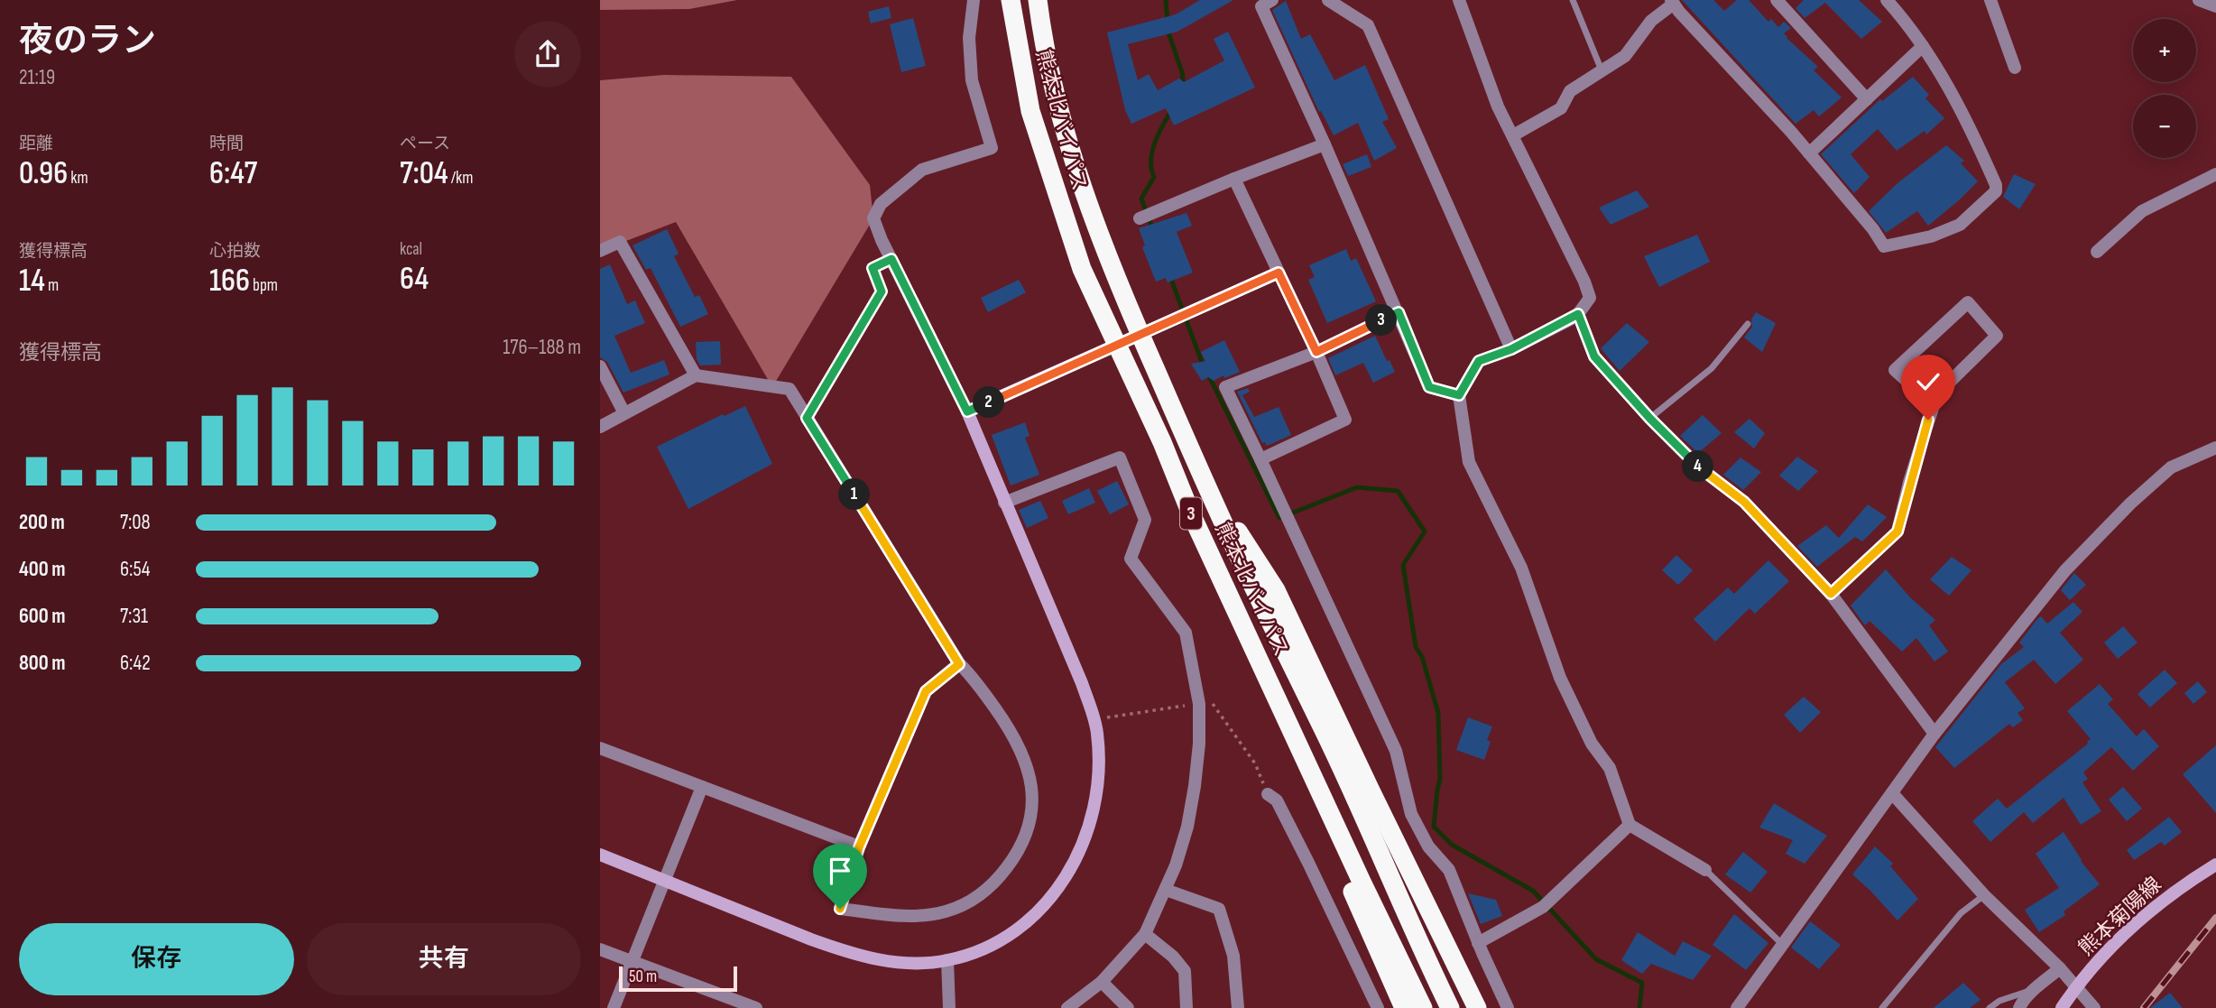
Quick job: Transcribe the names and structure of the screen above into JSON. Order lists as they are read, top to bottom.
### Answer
{
  "streets": {
    "highway": ["熊本北バイパス", "3"],
    "street": ["熊本菊陽線"]
  },
  "scale_bar": "50 m",
  "page": {
    "heading": ["夜のラン", "21:19"],
    "map_buttons": ["+", "−"],
    "stats": [
      ["距離", "0.96 km"],
      ["時間", "6:47"],
      ["ペース", "7:04 /km"],
      ["獲得標高", "14 m"],
      ["心拍数", "166 bpm"],
      ["kcal", "64"]
    ],
    "pins": [
      "3",
      "2",
      "4",
      "1"
    ],
    "chart": ["獲得標高", "176–188 m"],
    "list": [
      {
        "name": "200 m",
        "note": "7:08"
      },
      {
        "name": "400 m",
        "note": "6:54"
      },
      {
        "name": "600 m",
        "note": "7:31"
      },
      {
        "name": "800 m",
        "note": "6:42"
      }
    ],
    "buttons": ["保存", "共有"],
    "scale": "50 m"
  }
}
